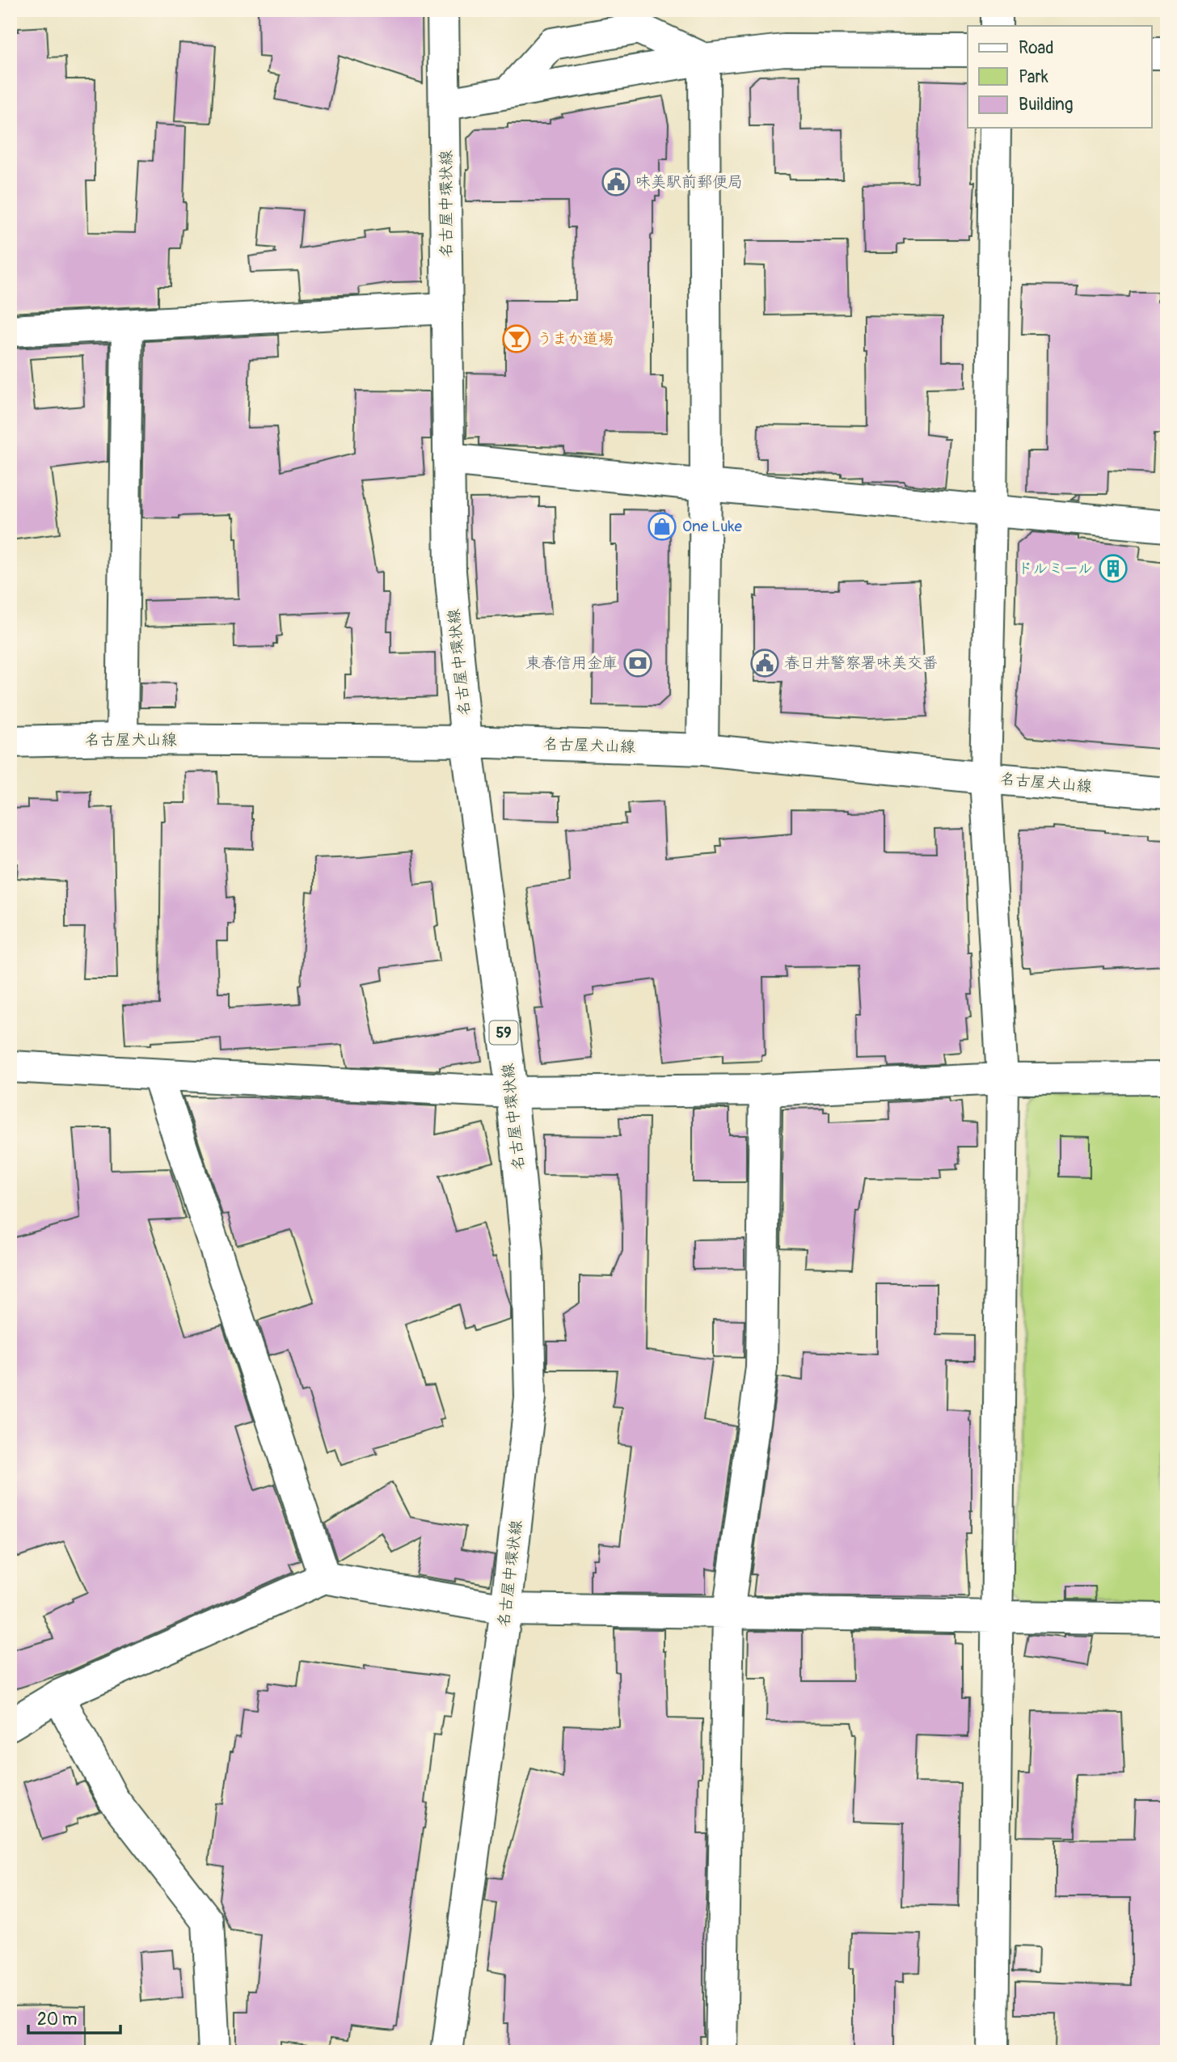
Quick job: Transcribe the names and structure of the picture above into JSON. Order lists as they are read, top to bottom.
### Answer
{
  "streets": {
    "street": ["名古屋中環状線", "名古屋犬山線", "59"]
  },
  "crossings": [
    ["名古屋中環状線", "名古屋犬山線"]
  ],
  "places": {
    "public building": ["味美駅前郵便局", "春日井警察署味美交番"],
    "bar": ["うまか道場"],
    "shop": ["One Luke"],
    "building": ["ドルミール"],
    "bank": ["東春信用金庫"]
  },
  "legend": ["Road", "Park", "Building"],
  "scale_bar": "20 m"
}
